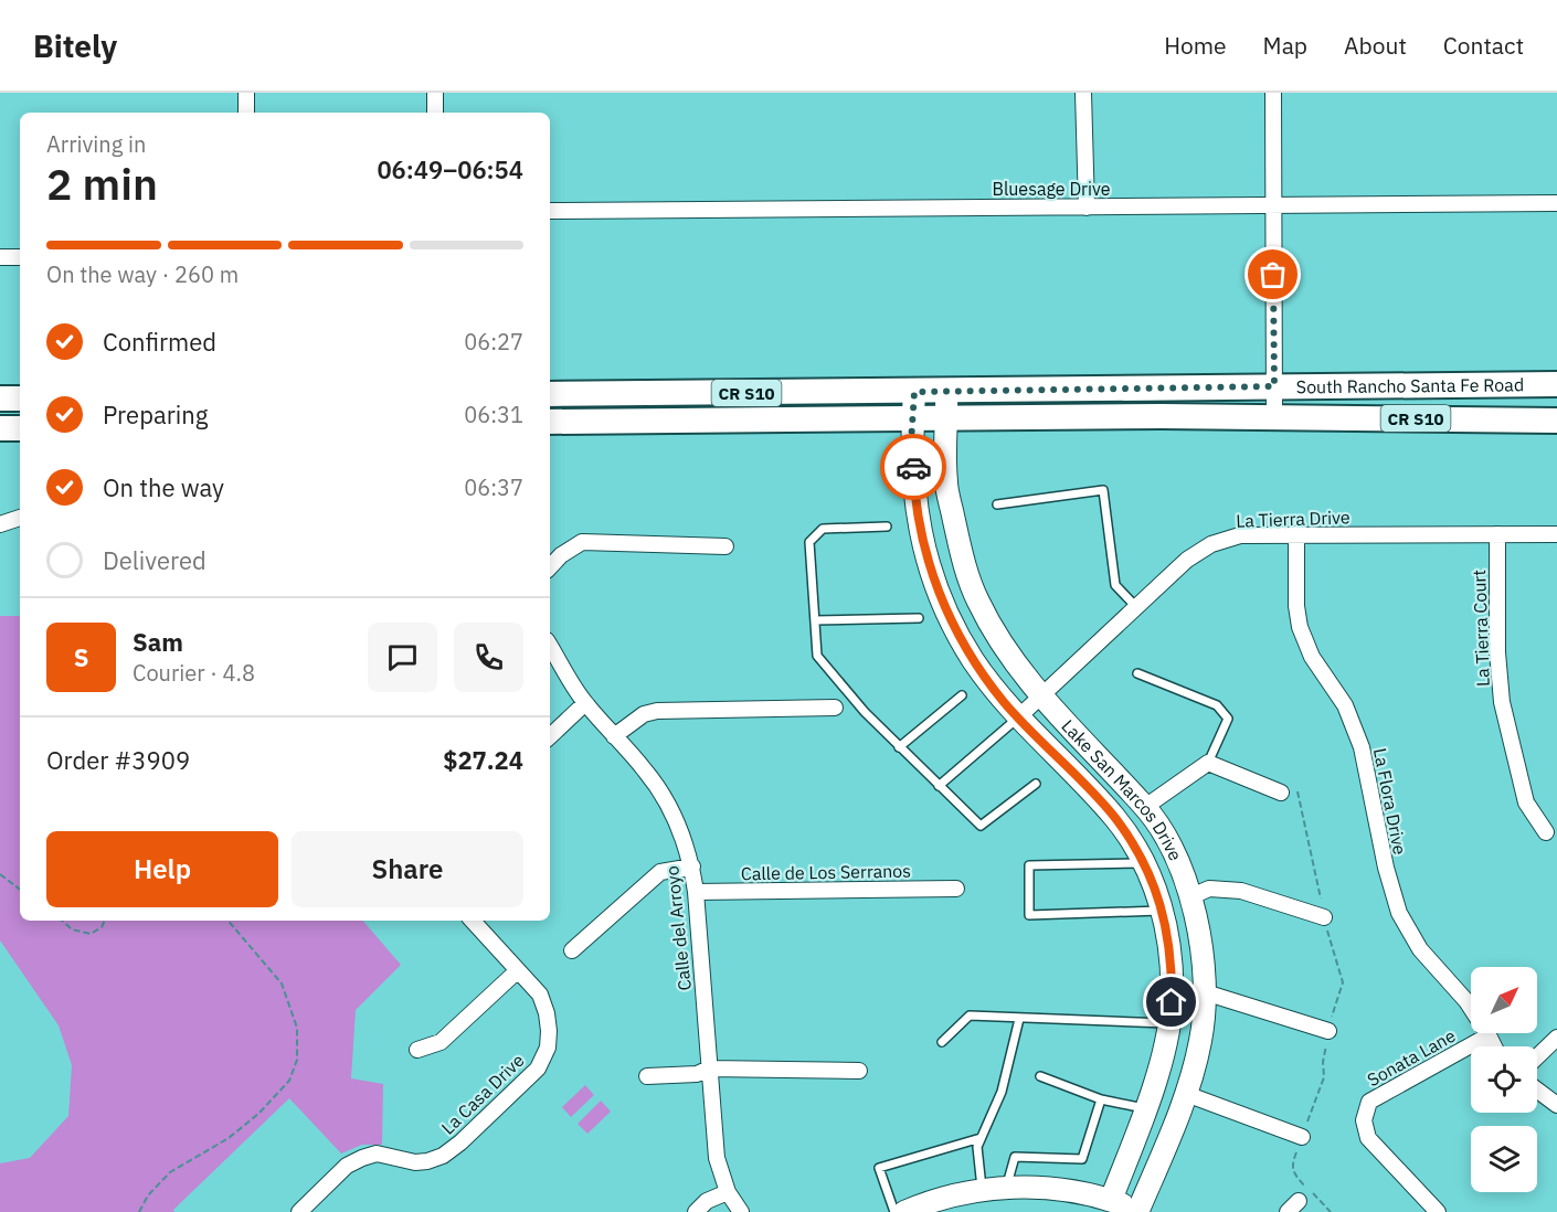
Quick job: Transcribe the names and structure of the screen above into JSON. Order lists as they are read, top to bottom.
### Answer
{
  "streets": {
    "main road": ["South Rancho Santa Fe Road", "CR S10"],
    "street": [
      "Bluesage Drive",
      "La Tierra Drive",
      "La Tierra Court",
      "Lake San Marcos Drive",
      "La Flora Drive",
      "Calle de Los Serranos",
      "Calle del Arroyo",
      "Sonata Lane",
      "La Casa Drive"
    ]
  },
  "crossings": [
    ["South Rancho Santa Fe Road", "Lake San Marcos Drive"],
    ["La Tierra Drive", "La Tierra Court"],
    ["La Tierra Drive", "Lake San Marcos Drive"],
    ["La Tierra Drive", "La Flora Drive"],
    ["La Flora Drive", "Sonata Lane"],
    ["Calle de Los Serranos", "Calle del Arroyo"]
  ],
  "north": "top right",
  "page": {
    "header": "Bitely",
    "nav": [
      "Home",
      "Map",
      "About",
      "Contact"
    ],
    "heading": ["2 min", "Arriving in", "06:49–06:54"],
    "panel": [
      "Sam",
      "Courier · 4.8",
      "Order #3909",
      "$27.24"
    ],
    "bar": "On the way · 260 m",
    "list": [
      ["Confirmed", "06:27"],
      ["Preparing", "06:31"],
      ["On the way", "06:37"],
      "Delivered"
    ],
    "round": "S",
    "buttons": ["Help", "Share"]
  }
}
